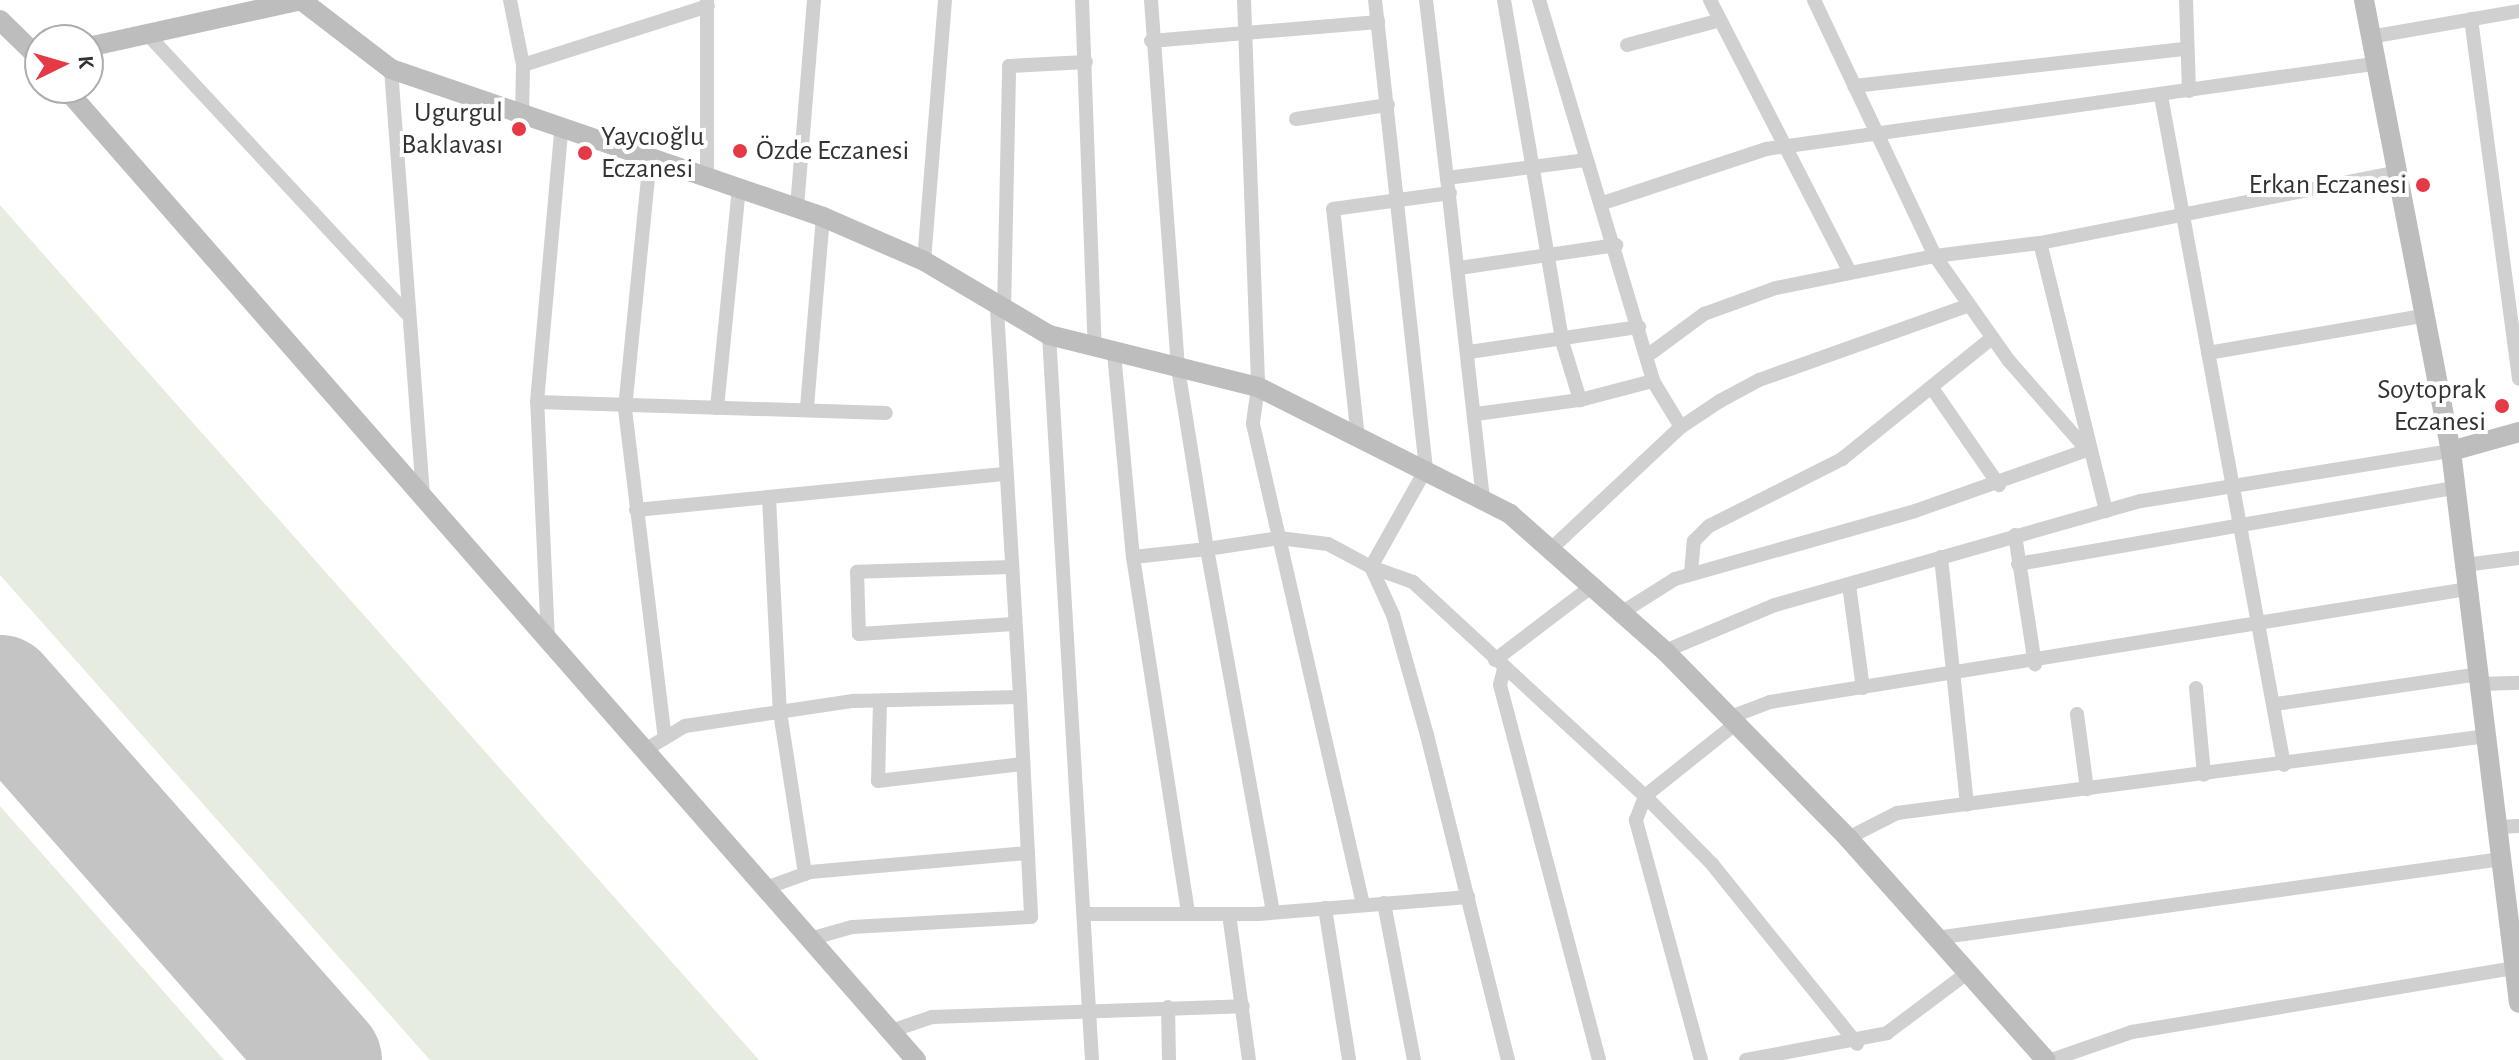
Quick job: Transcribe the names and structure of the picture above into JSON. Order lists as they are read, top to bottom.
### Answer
{
  "places": [
    "Ugurgul Baklavası",
    "Özde Eczanesi",
    "Yaycıoğlu Eczanesi",
    "Erkan Eczanesi",
    "Soytoprak Eczanesi"
  ],
  "north": "right"
}
